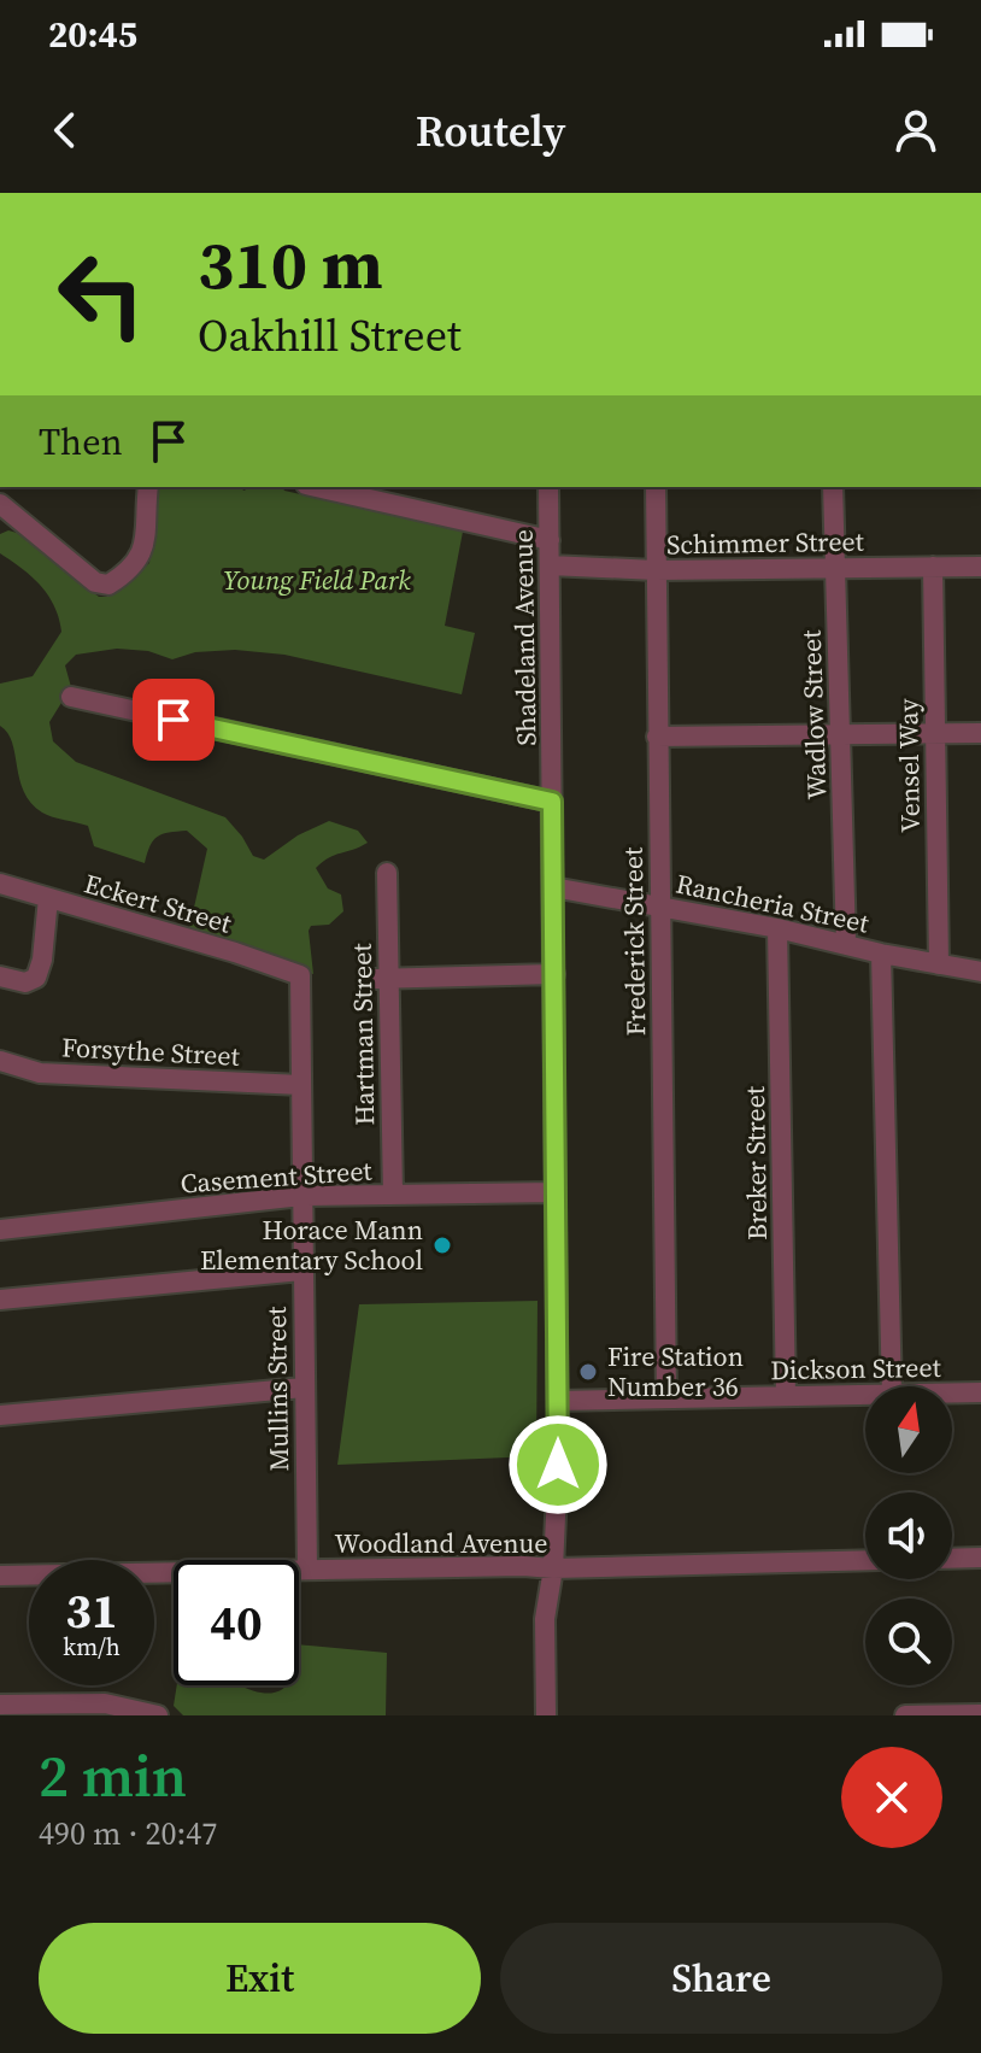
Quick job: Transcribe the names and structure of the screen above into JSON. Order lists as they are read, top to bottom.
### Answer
{
  "streets": {
    "street": [
      "Schimmer Street",
      "Shadeland Avenue",
      "Wadlow Street",
      "Vensel Way",
      "Eckert Street",
      "Rancheria Street",
      "Frederick Street",
      "Hartman Street",
      "Forsythe Street",
      "Breker Street",
      "Casement Street",
      "Dickson Street",
      "Mullins Street",
      "Woodland Avenue"
    ]
  },
  "crossings": [
    ["Schimmer Street", "Shadeland Avenue"],
    ["Schimmer Street", "Wadlow Street"],
    ["Schimmer Street", "Vensel Way"],
    ["Schimmer Street", "Frederick Street"],
    ["Shadeland Avenue", "Rancheria Street"],
    ["Shadeland Avenue", "Casement Street"],
    ["Shadeland Avenue", "Dickson Street"],
    ["Shadeland Avenue", "Woodland Avenue"],
    ["Wadlow Street", "Rancheria Street"],
    ["Vensel Way", "Rancheria Street"],
    ["Eckert Street", "Mullins Street"],
    ["Rancheria Street", "Frederick Street"],
    ["Rancheria Street", "Breker Street"],
    ["Frederick Street", "Dickson Street"],
    ["Hartman Street", "Casement Street"],
    ["Forsythe Street", "Mullins Street"],
    ["Breker Street", "Dickson Street"],
    ["Casement Street", "Mullins Street"],
    ["Mullins Street", "Woodland Avenue"]
  ],
  "parks": ["Young Field Park"],
  "places": ["Horace Mann Elementary School", "Fire Station Number 36"],
  "north": "top",
  "page": {
    "status": "20:45",
    "header": "Routely",
    "turn": ["310 m", "Oakhill Street"],
    "then": "Then",
    "speed": "31 km/h",
    "limit": "40",
    "heading": ["2 min", "490 m · 20:47"],
    "buttons": ["Exit", "Share"]
  }
}
